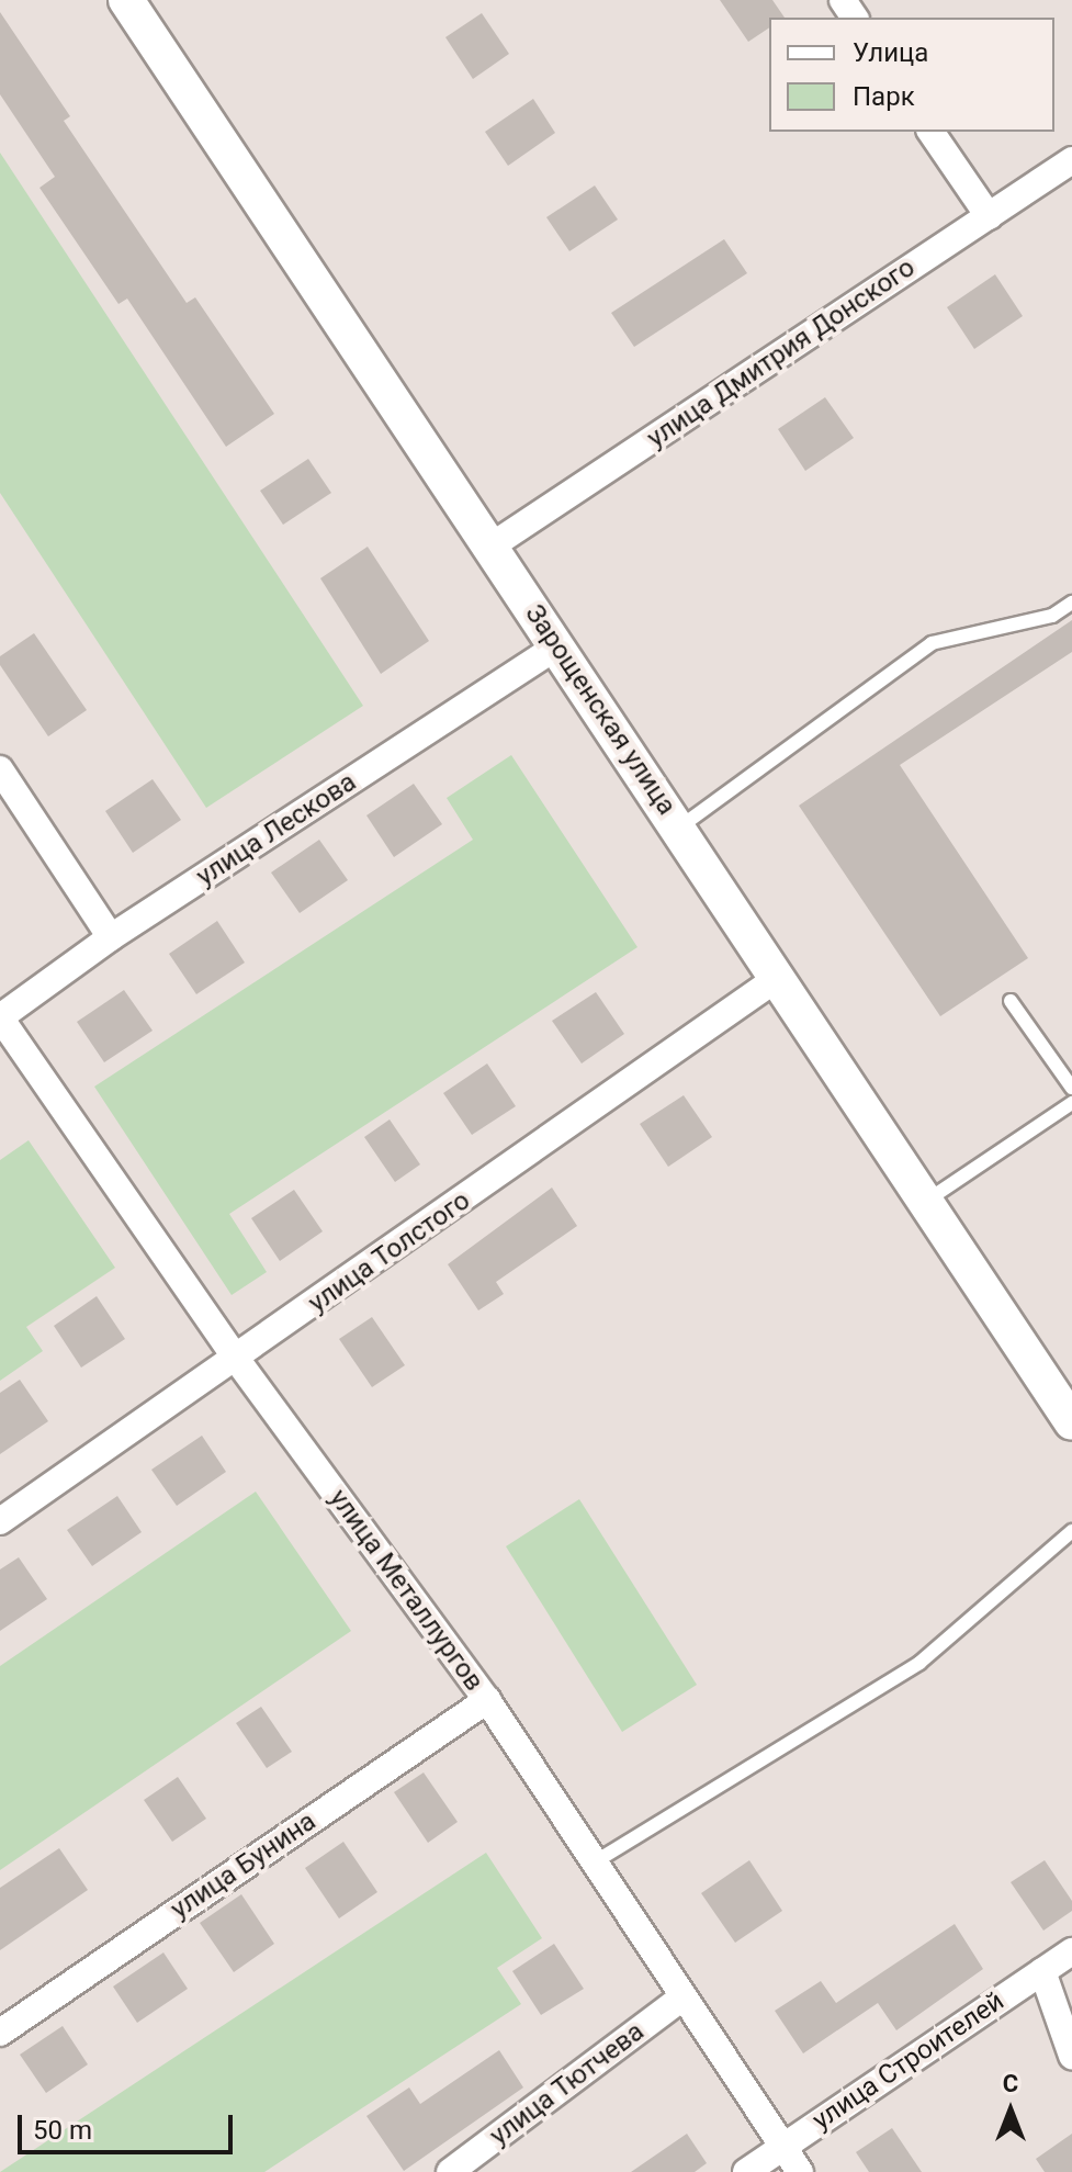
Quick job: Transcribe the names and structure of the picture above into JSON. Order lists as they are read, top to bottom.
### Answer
{
  "streets": {
    "street": [
      "улица Дмитрия Донского",
      "Зарощенская улица",
      "улица Лескова",
      "улица Толстого",
      "улица Металлургов",
      "улица Бунина",
      "улица Строителей",
      "улица Тютчева"
    ]
  },
  "crossings": [
    ["улица Дмитрия Донского", "Зарощенская улица"],
    ["Зарощенская улица", "улица Лескова"],
    ["Зарощенская улица", "улица Толстого"],
    ["улица Лескова", "улица Металлургов"],
    ["улица Толстого", "улица Металлургов"],
    ["улица Металлургов", "улица Бунина"],
    ["улица Металлургов", "улица Строителей"],
    ["улица Металлургов", "улица Тютчева"]
  ],
  "legend": ["Улица", "Парк"],
  "scale_bar": "50 m",
  "north": "top"
}
